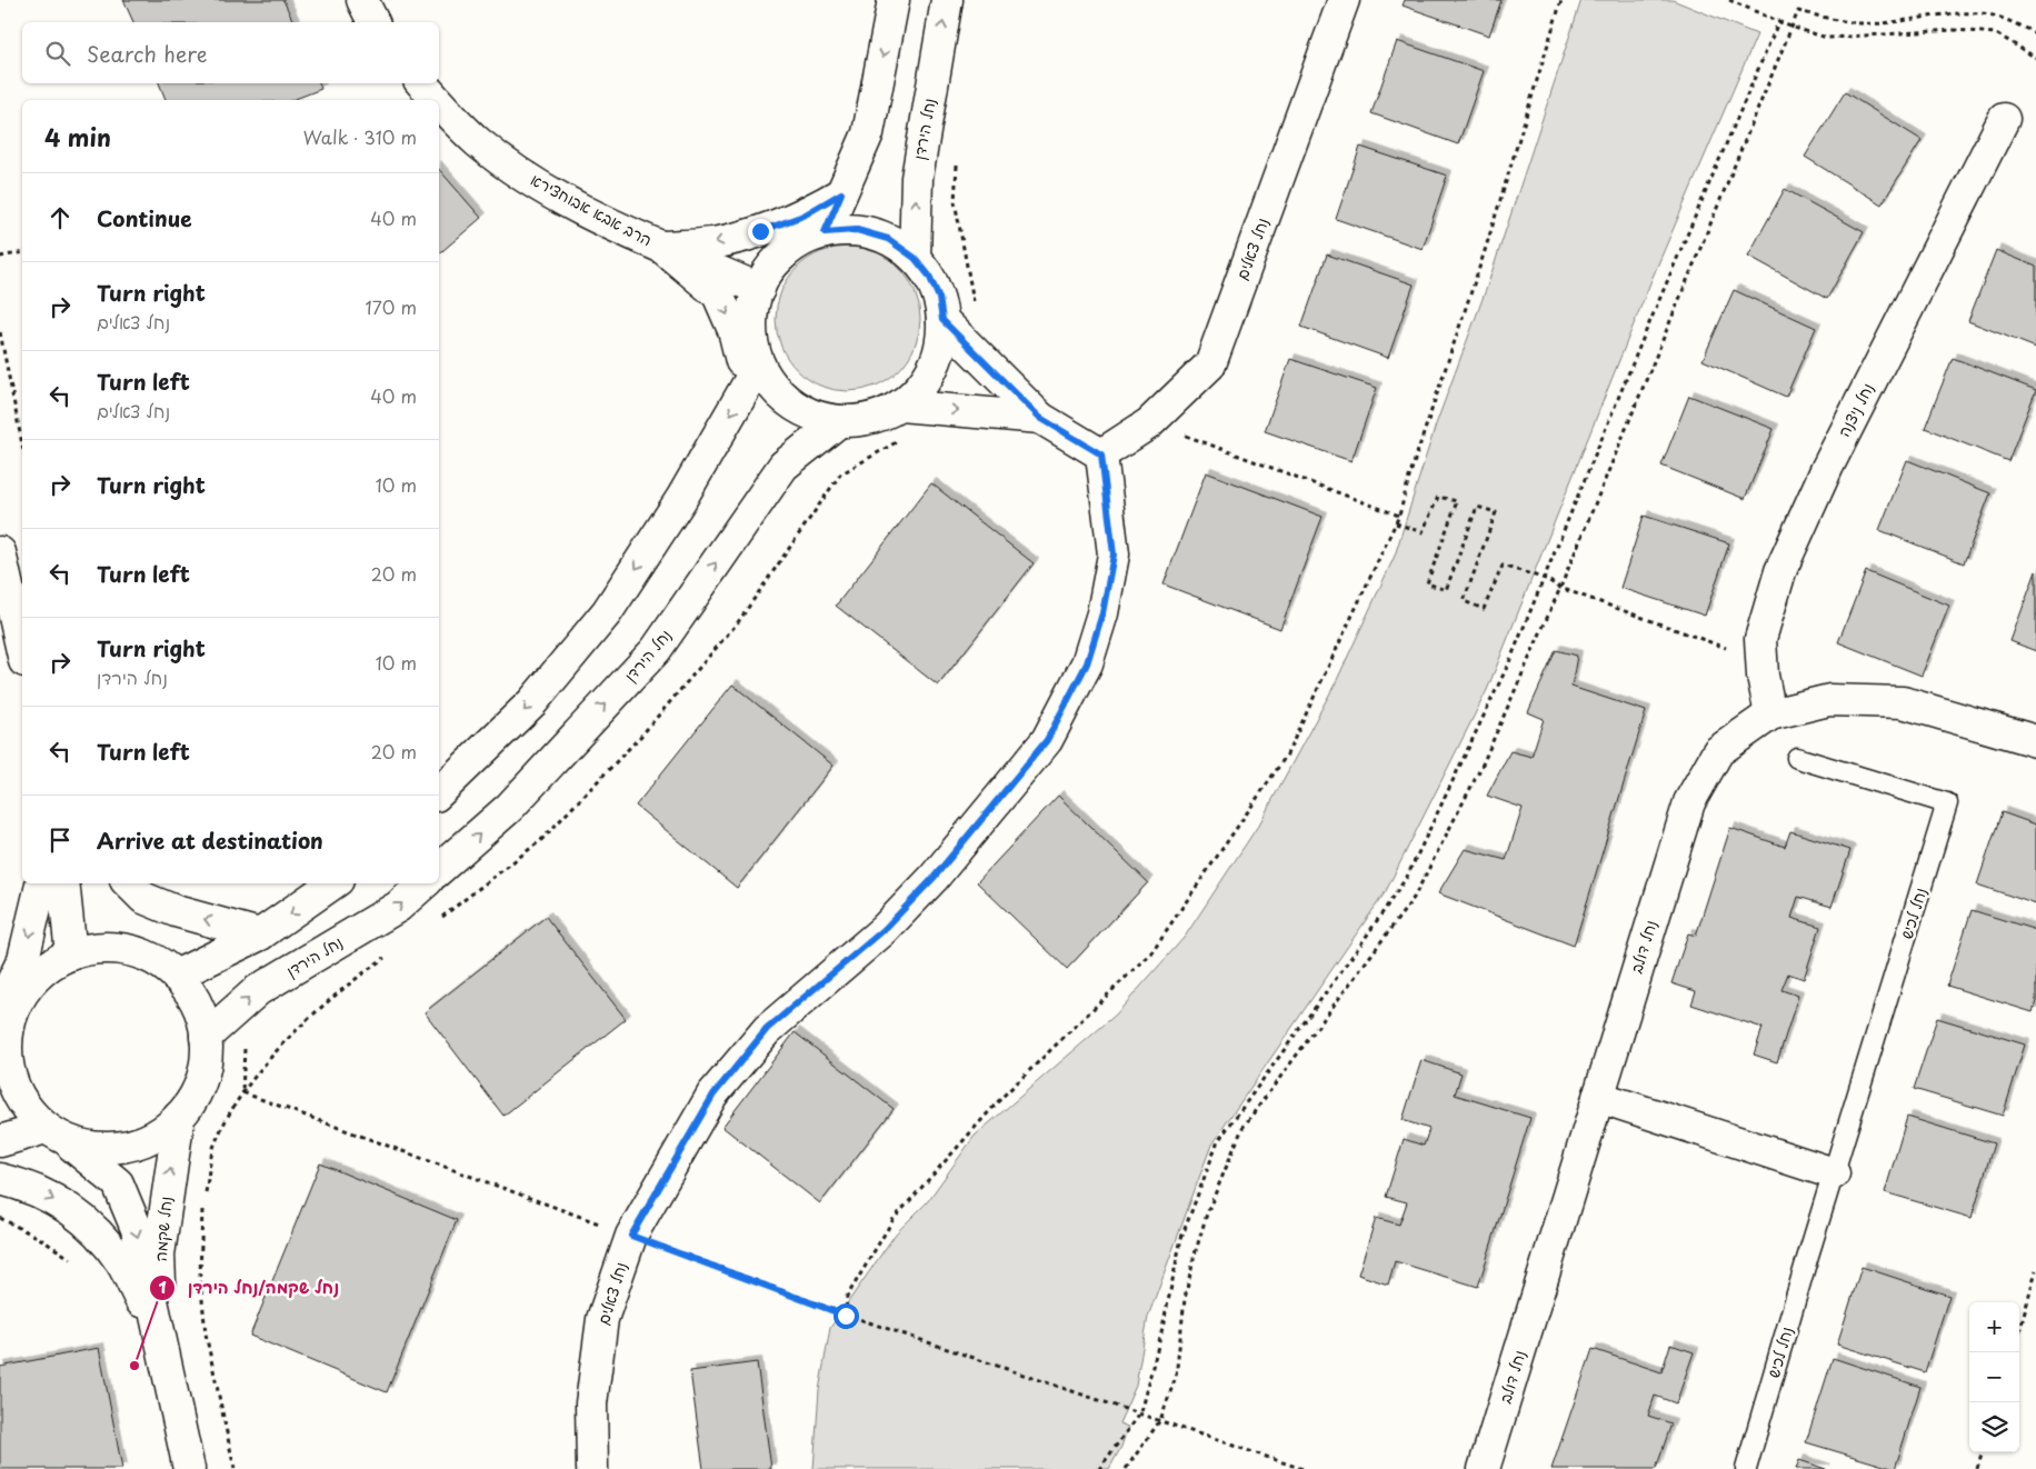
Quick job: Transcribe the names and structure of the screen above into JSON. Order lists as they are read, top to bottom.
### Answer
{
  "streets": {
    "street": [
      "נחל הירדן",
      "הרב אבא אבוחצירא",
      "נחל צאלים",
      "נחל ניצנה",
      "נחל דולב",
      "נחל שקמה"
    ],
    "lane": ["נחל לכיש"]
  },
  "crossings": [
    ["נחל הירדן", "הרב אבא אבוחצירא"],
    ["נחל הירדן", "נחל שקמה"],
    ["נחל ניצנה", "נחל דולב"]
  ],
  "places": ["נחל שקמה/נחל הירדן"],
  "page": {
    "search": "Search here",
    "heading": ["4 min", "Walk · 310 m"],
    "list": [
      ["Continue", "40 m"],
      ["Turn right", "נחל צאלים", "170 m"],
      ["Turn left", "נחל צאלים", "40 m"],
      ["Turn right", "10 m"],
      ["Turn left", "20 m"],
      ["Turn right", "נחל הירדן", "10 m"],
      ["Turn left", "20 m"],
      "Arrive at destination"
    ],
    "map_buttons": ["+", "−"]
  }
}
